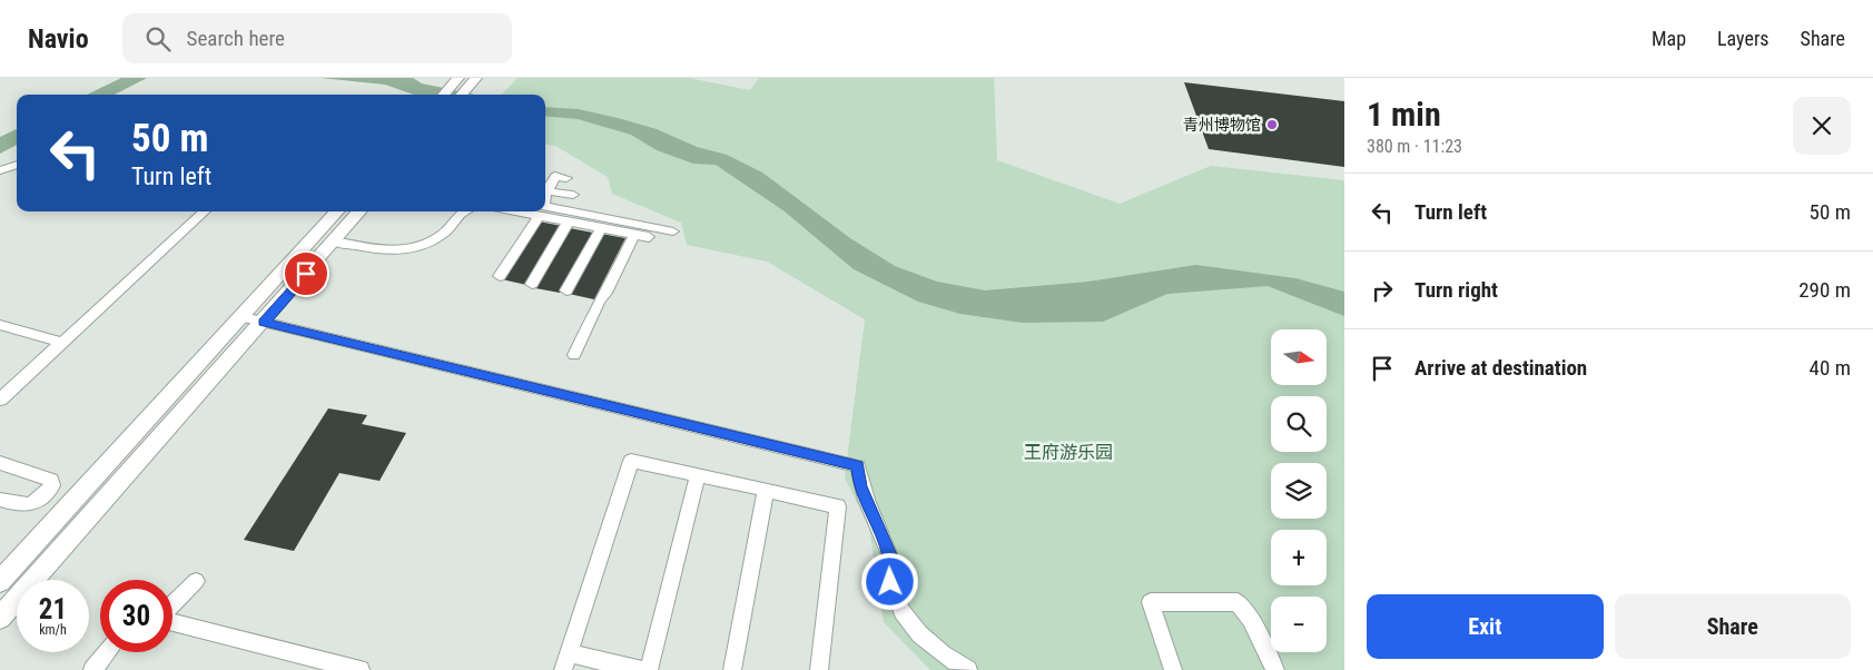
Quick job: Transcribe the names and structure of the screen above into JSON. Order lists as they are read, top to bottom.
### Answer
{
  "parks": ["王府游乐园"],
  "places": ["青州博物馆"],
  "north": "right",
  "page": {
    "header": "Navio",
    "search": "Search here",
    "nav": ["Map", "Layers", "Share"],
    "heading": ["1 min", "380 m · 11:23"],
    "turn": ["50 m", "Turn left"],
    "list": [
      {
        "name": "Turn left",
        "value": "50 m"
      },
      {
        "name": "Turn right",
        "value": "290 m"
      },
      {
        "name": "Arrive at destination",
        "value": "40 m"
      }
    ],
    "map_buttons": ["+", "−"],
    "speed": "21 km/h",
    "limit": "30",
    "buttons": ["Exit", "Share"]
  }
}
